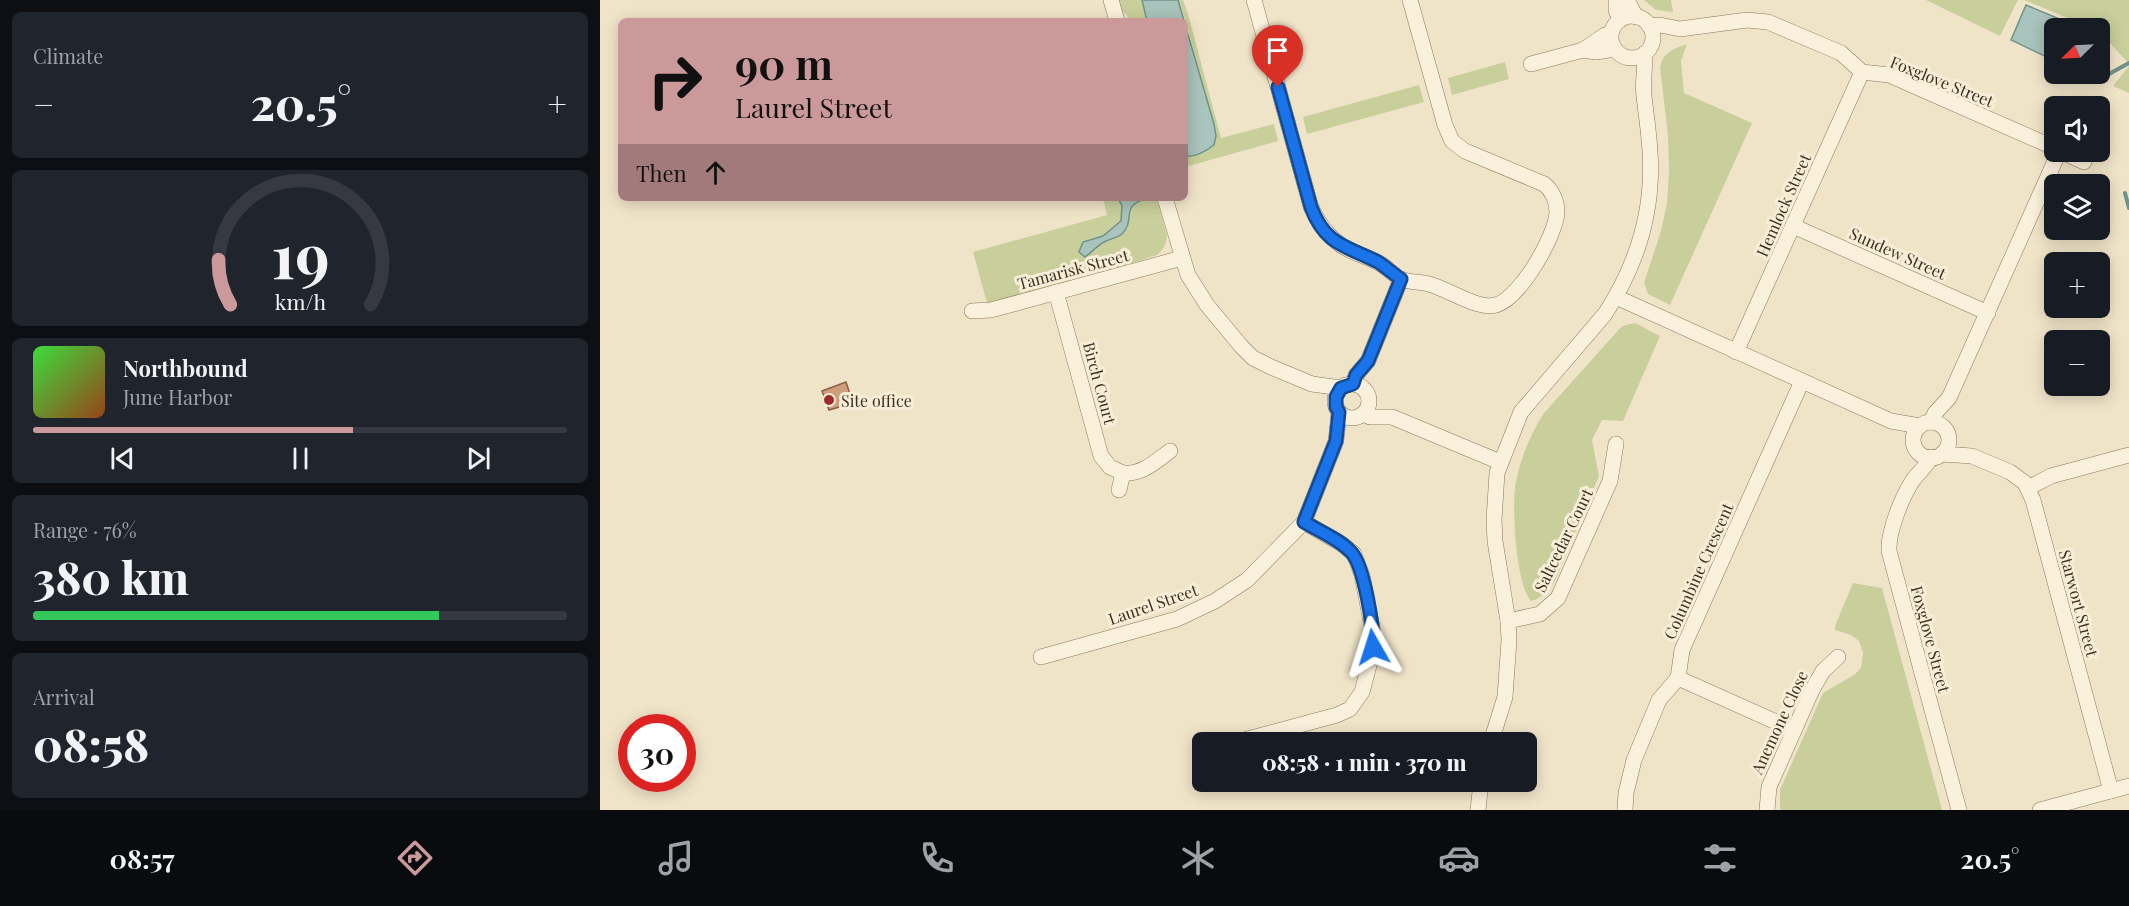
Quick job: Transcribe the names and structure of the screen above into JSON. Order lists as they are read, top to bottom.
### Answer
{
  "streets": {
    "street": [
      "Foxglove Street",
      "Hemlock Street",
      "Sundew Street",
      "Tamarisk Street",
      "Birch Court",
      "Saltcedar Court",
      "Columbine Crescent",
      "Starwort Street",
      "Laurel Street",
      "Anemone Close"
    ]
  },
  "crossings": [
    ["Foxglove Street", "Hemlock Street"],
    ["Foxglove Street", "Sundew Street"],
    ["Hemlock Street", "Sundew Street"],
    ["Tamarisk Street", "Birch Court"]
  ],
  "places": ["Site office"],
  "north": "bottom left",
  "page": {
    "tile": [
      "Climate",
      ["Range · 76%", "380 km"],
      ["Arrival", "08:58"]
    ],
    "map_buttons": ["+", "−"],
    "turn": ["90 m", "Laurel Street"],
    "heat": ["−", "20.5°", "+"],
    "then": "Then",
    "song": ["Northbound", "June Harbor"],
    "limit": "30",
    "trip": "08:58 · 1 min · 370 m",
    "tabs": ["08:57", "20.5°"],
    "gauge": ["19", "km/h"]
  }
}
